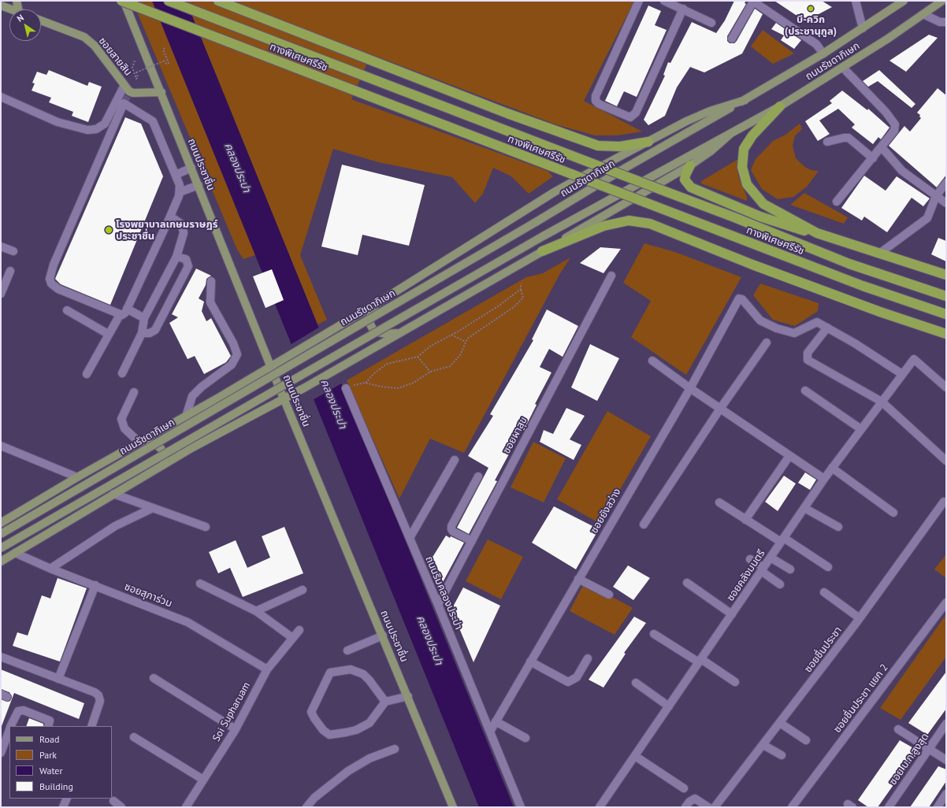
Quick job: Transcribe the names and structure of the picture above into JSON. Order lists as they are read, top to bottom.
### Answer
{
  "streets": {
    "highway": ["ทางพิเศษศรีรัช"],
    "main road": ["ซอยสายสิน", "ถนนรัชดาภิเษก", "ถนนประชาชื่น"],
    "street": [
      "ซอยผาสุข",
      "ซอยยังสว่าง",
      "ซอยคลังมนตรี",
      "ถนนริมคลองประปา",
      "ซอยสุภาร่วม",
      "ซอยชื่นประชา",
      "ซอยชื่นประชา แยก 2",
      "Soi Supharuam",
      "ซอย บ.ก.สูงสุด"
    ]
  },
  "crossings": [
    ["ซอยสายสิน", "ถนนประชาชื่น"],
    ["ถนนรัชดาภิเษก", "ถนนประชาชื่น"],
    ["ถนนรัชดาภิเษก", "ซอยสุภาร่วม"],
    ["ซอยผาสุข", "ถนนริมคลองประปา"],
    ["ซอยยังสว่าง", "ถนนริมคลองประปา"],
    ["ซอยสุภาร่วม", "Soi Supharuam"]
  ],
  "water": ["คลองประปา"],
  "places": ["บี-ควิก (ประชานุกูล)", "โรงพยาบาลเกษมราษฎร์ ประชาชื่น"],
  "legend": [
    "Road",
    "Park",
    "Water",
    "Building"
  ],
  "north": "top left"
}
